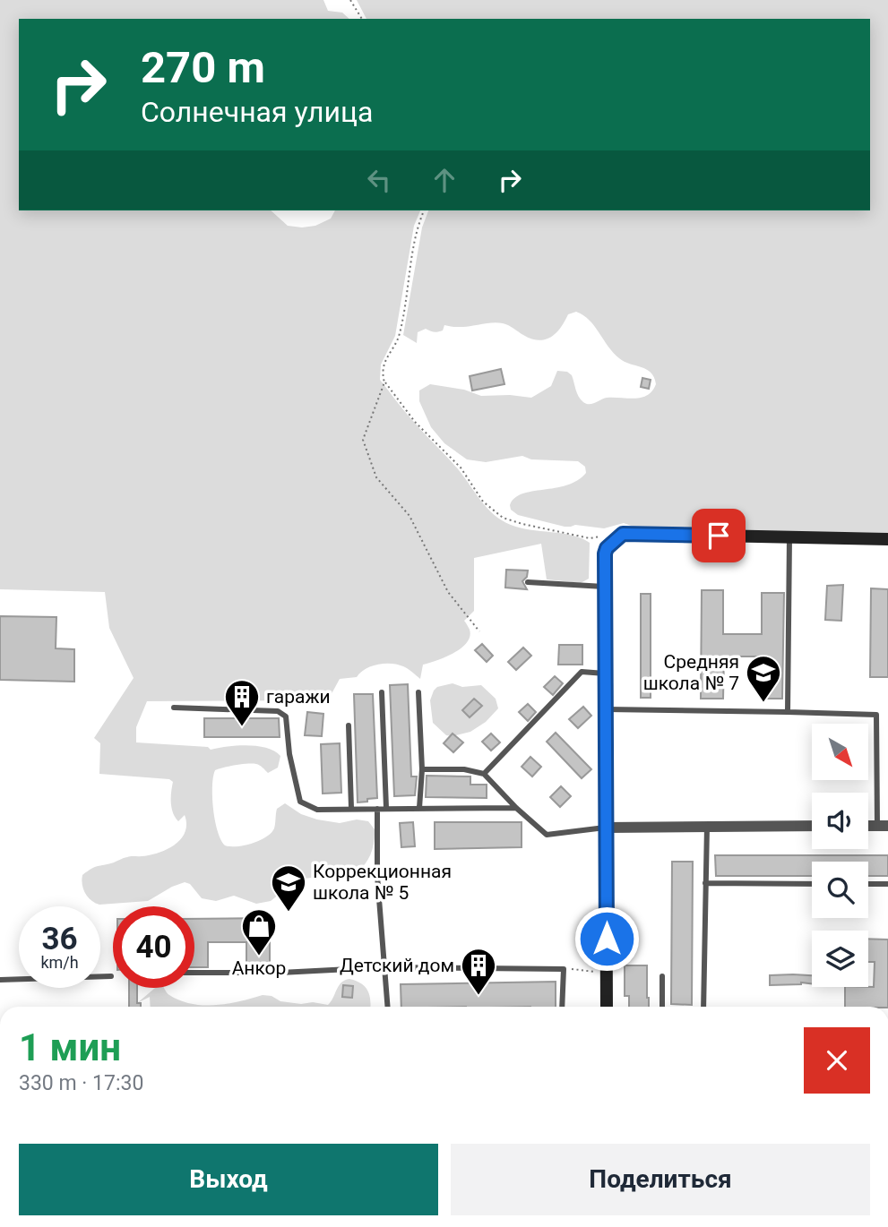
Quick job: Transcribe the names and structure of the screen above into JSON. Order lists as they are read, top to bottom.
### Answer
{
  "places": {
    "school or university": ["Средняя школа № 7", "Коррекционная школа № 5"],
    "building": ["гаражи", "Детский дом"],
    "shop": ["Анкор"]
  },
  "north": "bottom right",
  "page": {
    "turn": ["270 m", "Солнечная улица"],
    "speed": "36 km/h",
    "limit": "40",
    "heading": ["1 мин", "330 m · 17:30"],
    "buttons": ["Выход", "Поделиться"]
  }
}
